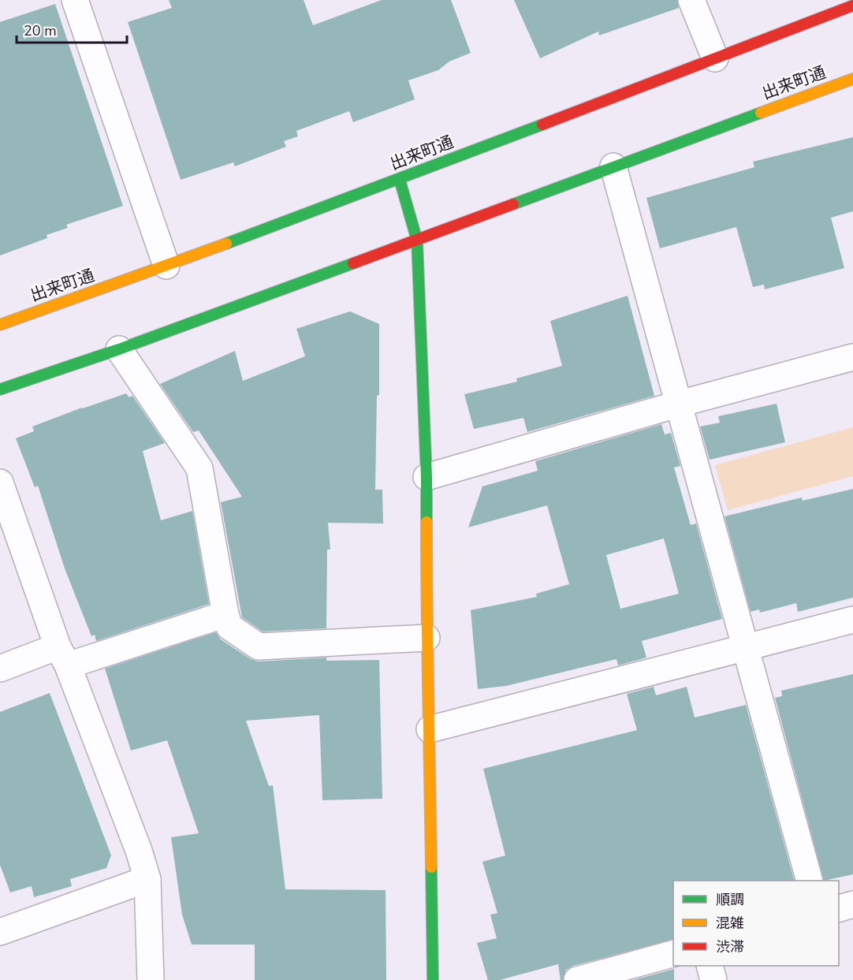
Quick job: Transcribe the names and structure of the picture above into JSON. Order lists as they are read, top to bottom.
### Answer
{
  "streets": {
    "main road": ["出来町通"]
  },
  "legend": ["順調", "混雑", "渋滞"],
  "scale_bar": "20 m"
}
